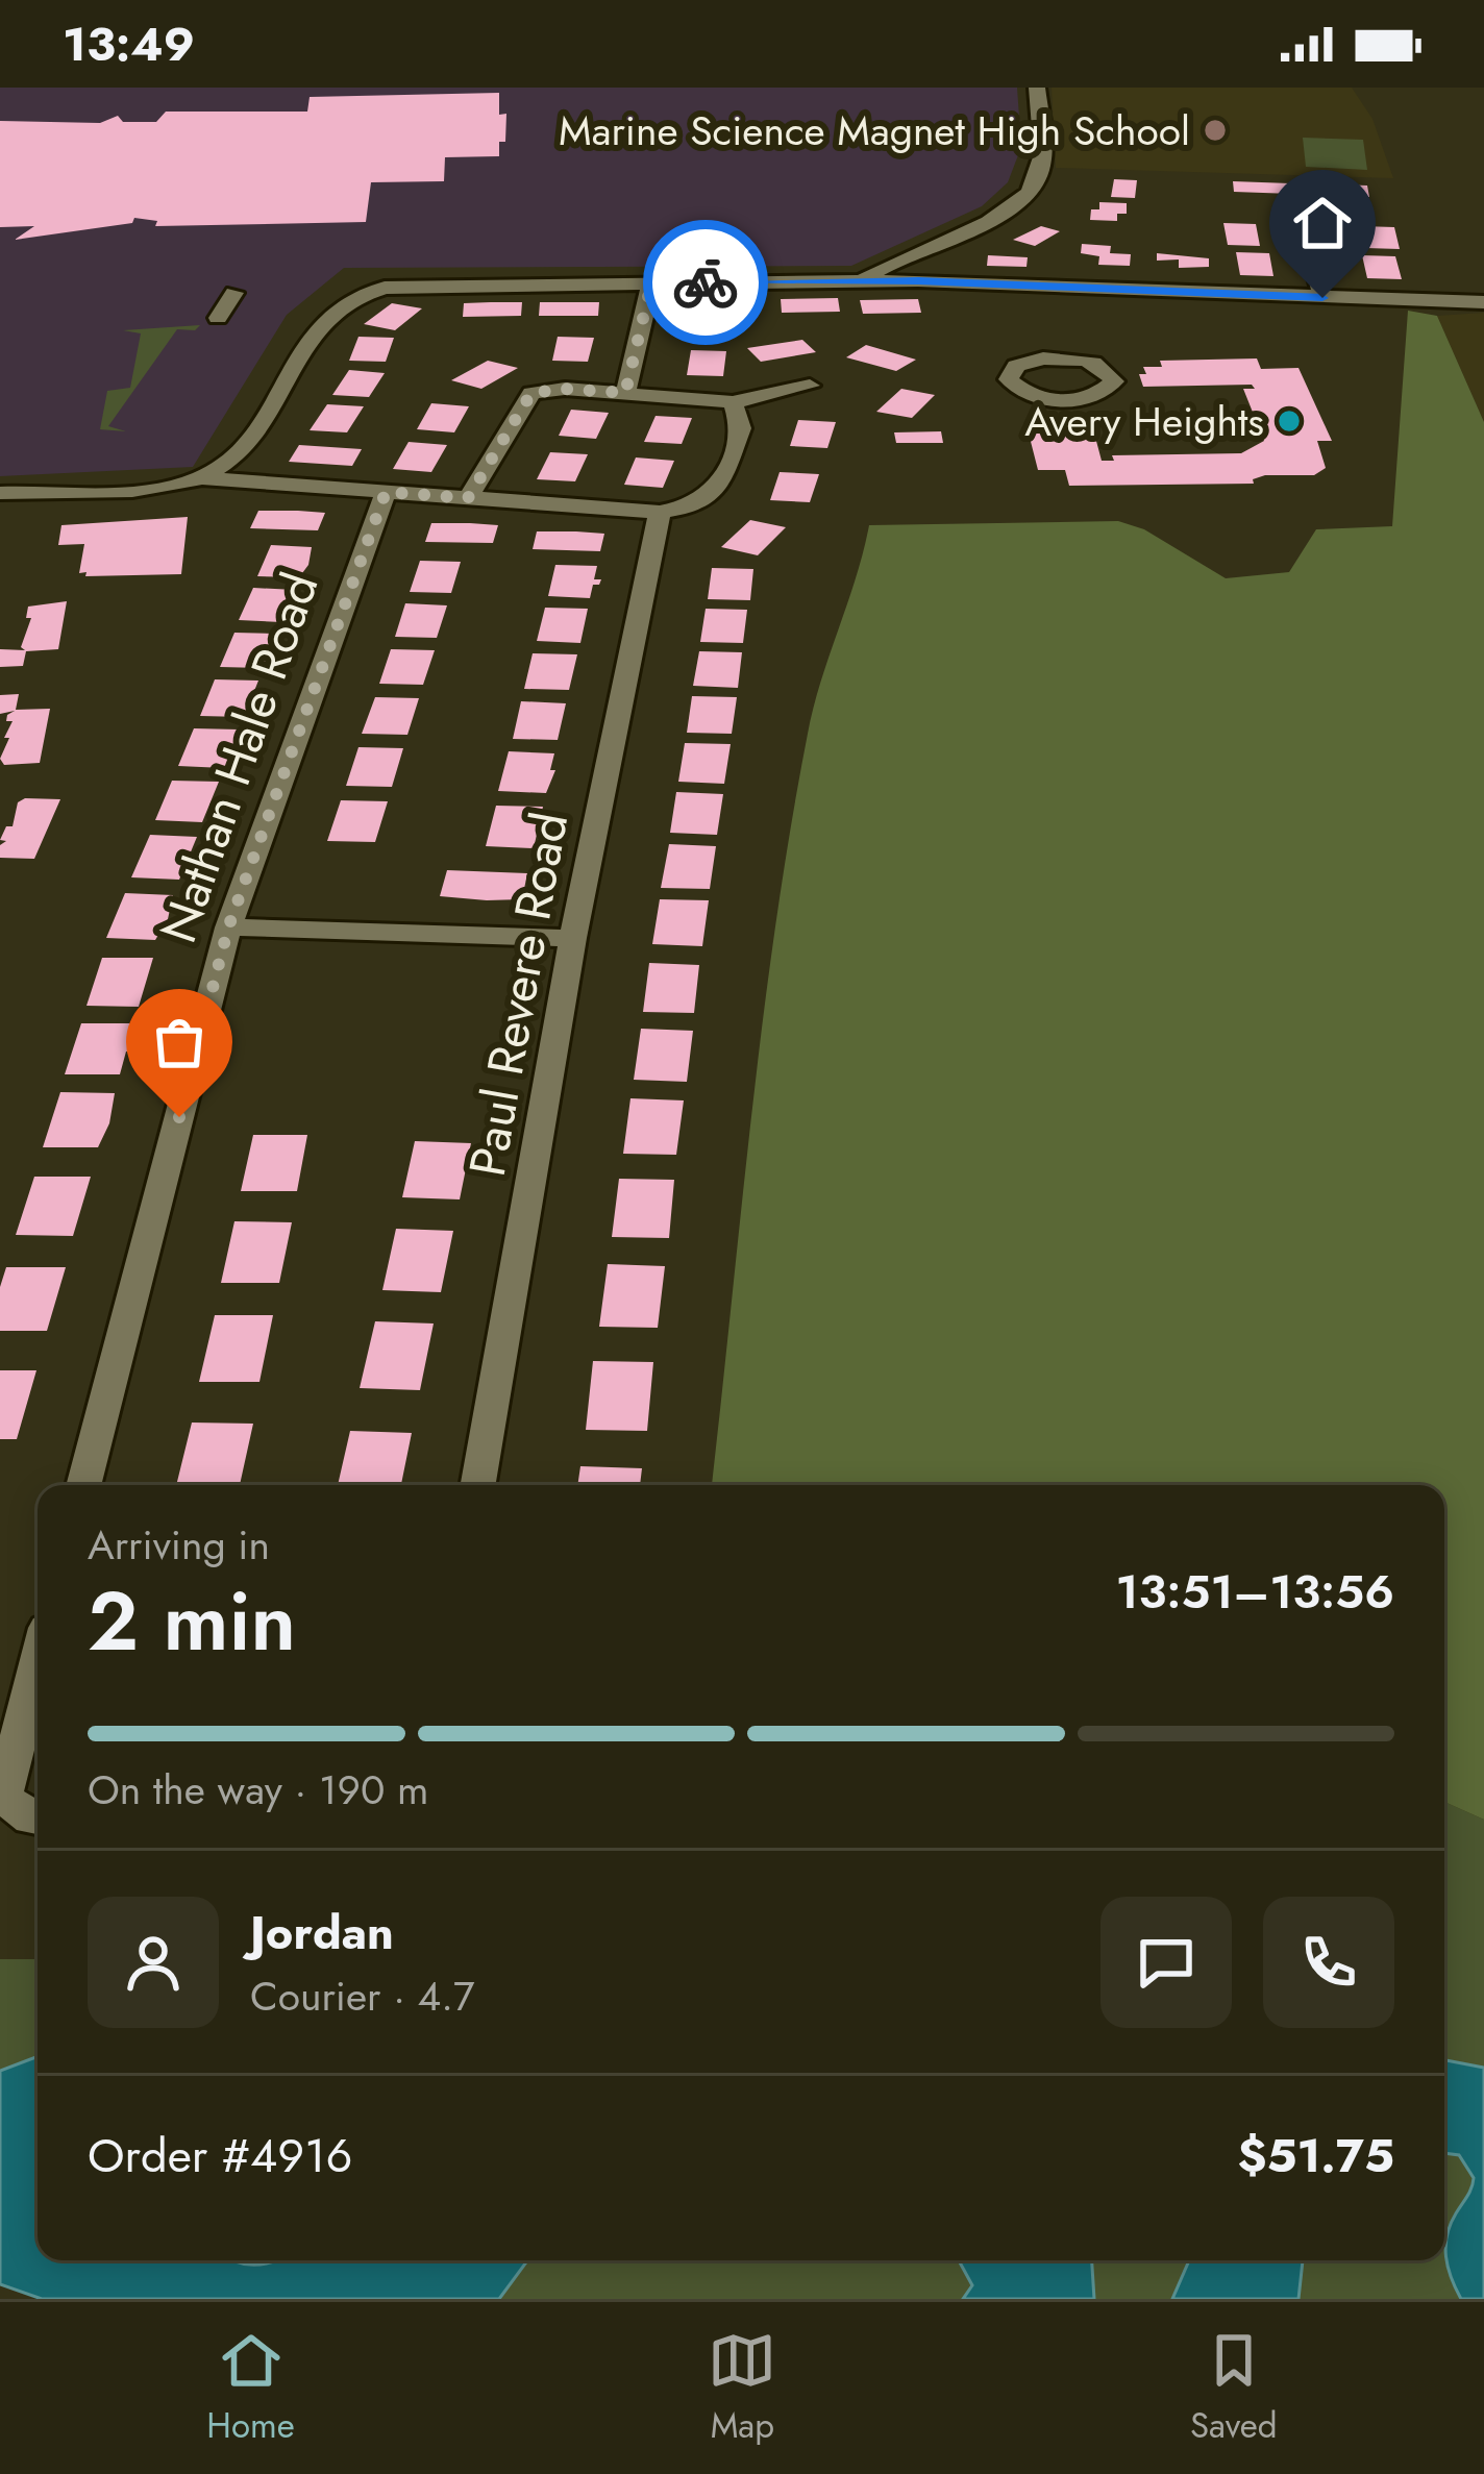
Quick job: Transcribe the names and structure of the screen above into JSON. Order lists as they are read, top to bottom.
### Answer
{
  "streets": {
    "street": ["Nathan Hale Road", "Paul Revere Road"]
  },
  "places": ["Marine Science Magnet High School", "Avery Heights"],
  "page": {
    "status": "13:49",
    "heading": ["2 min", "Arriving in", "13:51–13:56"],
    "panel": [
      "Jordan",
      "Courier · 4.7",
      "Order #4916",
      "$51.75"
    ],
    "bar": "On the way · 190 m",
    "tabs": ["Home", "Map", "Saved"]
  }
}
